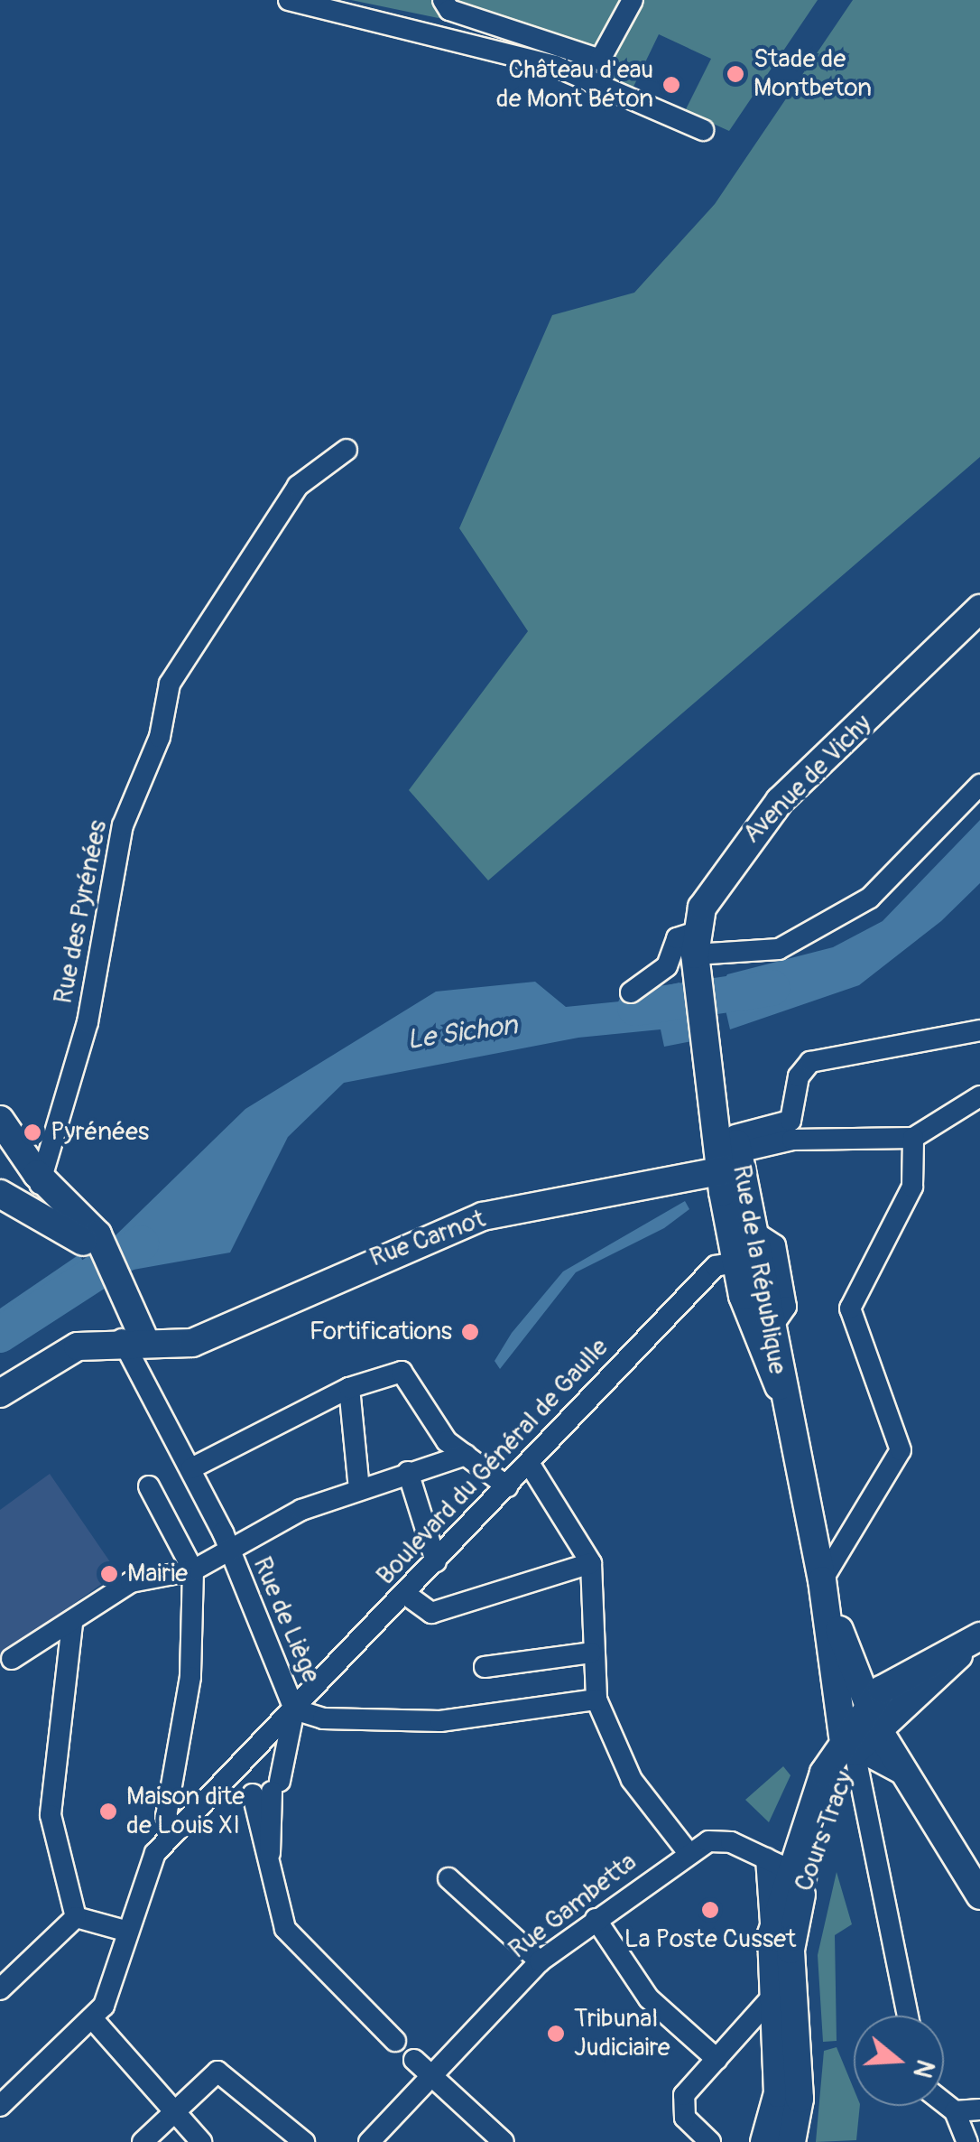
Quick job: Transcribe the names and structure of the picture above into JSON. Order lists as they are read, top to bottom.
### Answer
{
  "streets": {
    "main road": [
      "Avenue de Vichy",
      "Rue Carnot",
      "Rue de la République",
      "Cours Tracy"
    ],
    "street": [
      "Rue des Pyrénées",
      "Boulevard du Général de Gaulle",
      "Rue de Liège",
      "Rue Gambetta"
    ]
  },
  "crossings": [
    ["Rue Carnot", "Rue de la République"],
    ["Rue Carnot", "Rue de Liège"],
    ["Rue de la République", "Boulevard du Général de Gaulle"],
    ["Rue de la République", "Cours Tracy"],
    ["Boulevard du Général de Gaulle", "Rue de Liège"],
    ["Cours Tracy", "Rue Gambetta"]
  ],
  "water": ["Le Sichon"],
  "places": [
    "Stade de Montbeton",
    "Château d'eau de Mont Béton",
    "Pyrénées",
    "Fortifications",
    "Mairie",
    "Maison dite de Louis XI",
    "La Poste Cusset",
    "Tribunal Judiciaire"
  ],
  "north": "right"
}
